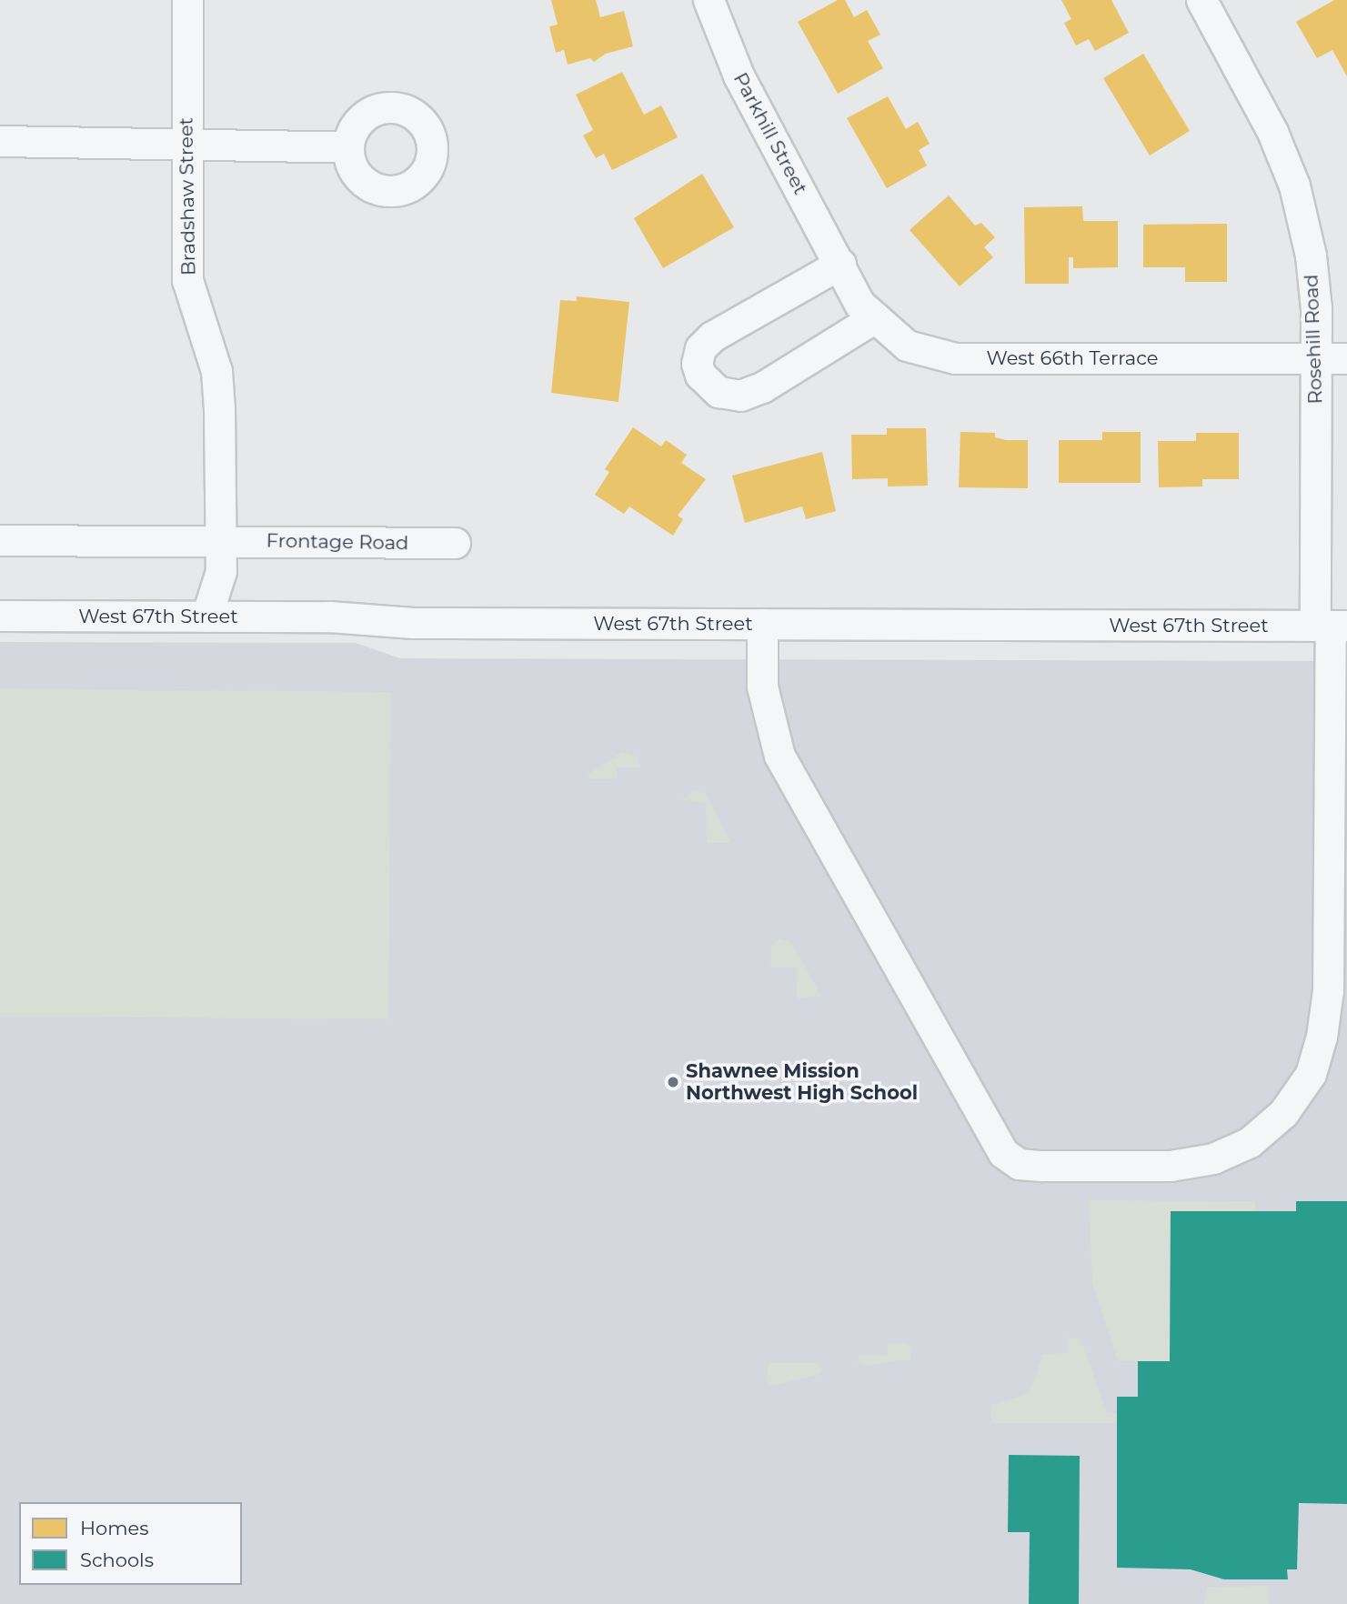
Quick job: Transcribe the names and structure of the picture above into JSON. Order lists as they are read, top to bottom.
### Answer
{
  "streets": {
    "street": [
      "Parkhill Street",
      "Bradshaw Street",
      "Rosehill Road",
      "West 66th Terrace",
      "Frontage Road",
      "West 67th Street"
    ]
  },
  "crossings": [
    ["Parkhill Street", "West 66th Terrace"],
    ["Bradshaw Street", "Frontage Road"],
    ["Bradshaw Street", "West 67th Street"],
    ["Rosehill Road", "West 66th Terrace"],
    ["Rosehill Road", "West 67th Street"]
  ],
  "places": ["Shawnee Mission Northwest High School"],
  "legend": ["Homes", "Schools"]
}
